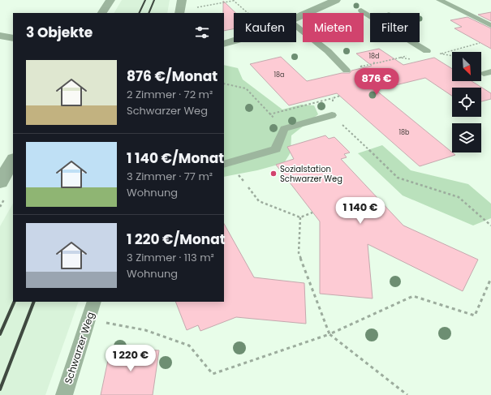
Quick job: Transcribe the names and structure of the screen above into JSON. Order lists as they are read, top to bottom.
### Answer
{
  "streets": {
    "lane": ["Schwarzer Weg"]
  },
  "places": ["Sozialstation Schwarzer Weg"],
  "house_numbers": ["18d", "18a", "18b"],
  "north": "bottom right",
  "page": {
    "chip": ["Kaufen", "Mieten", "Filter"],
    "heading": "3 Objekte",
    "list": [
      {
        "name": "876 €/Monat",
        "note": "2 Zimmer · 72 m² · Schwarzer Weg"
      },
      {
        "name": "1 140 €/Monat",
        "note": "3 Zimmer · 77 m² · Wohnung"
      },
      {
        "name": "1 220 €/Monat",
        "note": "3 Zimmer · 113 m² · Wohnung"
      }
    ],
    "price": ["876 €", "1 140 €", "1 220 €"]
  }
}
